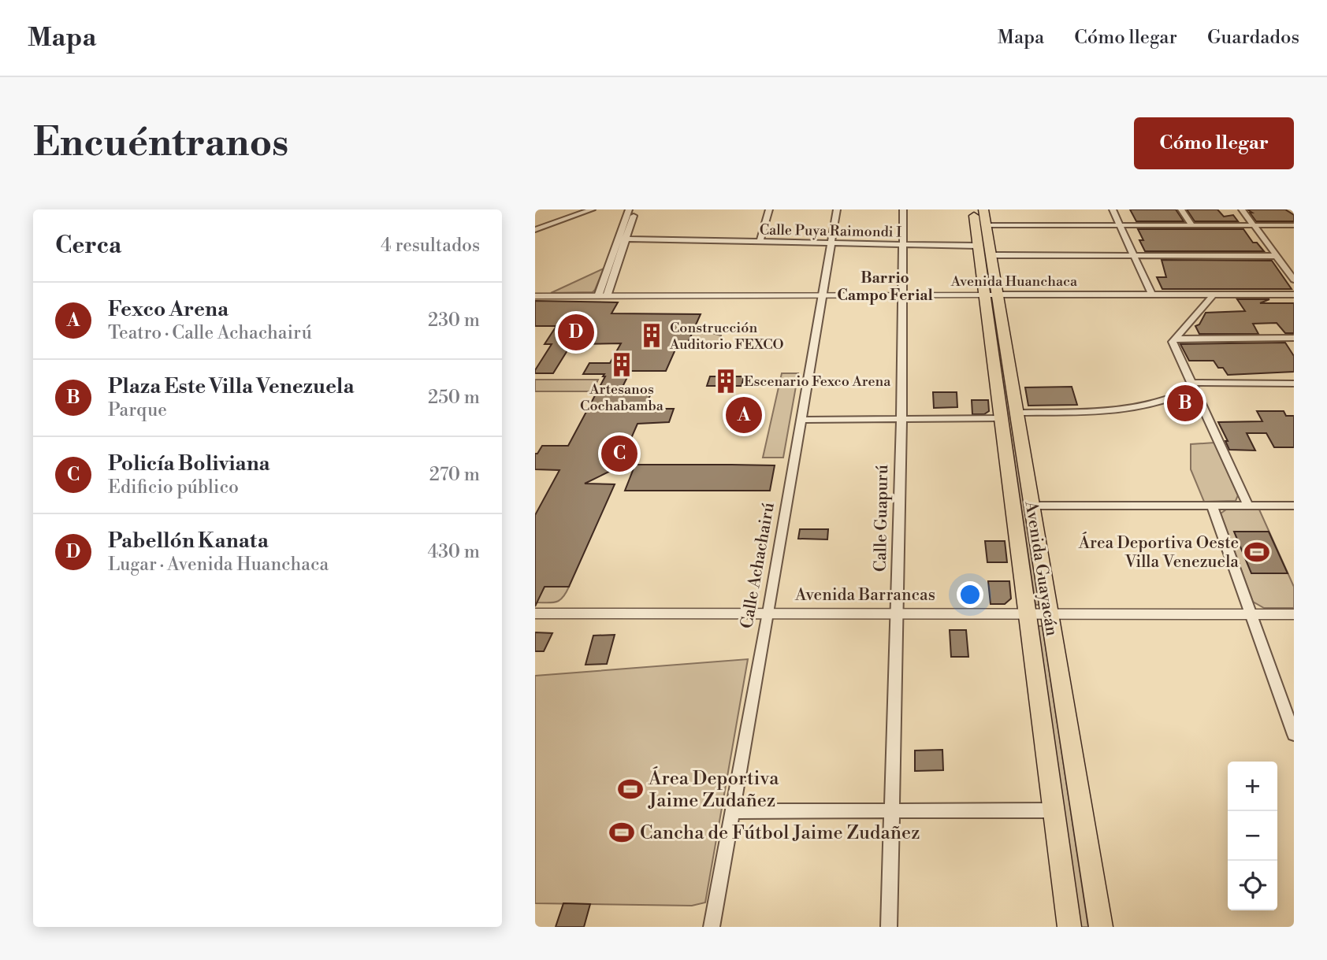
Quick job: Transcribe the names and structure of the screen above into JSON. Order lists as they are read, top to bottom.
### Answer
{
  "streets": {
    "main road": ["Avenida Guayacán"],
    "street": [
      "Calle Puya Raimondi I",
      "Avenida Huanchaca",
      "Calle Guapurú",
      "Calle Achachairú",
      "Avenida Barrancas"
    ]
  },
  "crossings": [
    ["Calle Puya Raimondi I", "Calle Guapurú"],
    ["Calle Puya Raimondi I", "Calle Achachairú"],
    ["Calle Puya Raimondi I", "Avenida Guayacán"],
    ["Avenida Huanchaca", "Calle Guapurú"],
    ["Avenida Huanchaca", "Calle Achachairú"],
    ["Avenida Huanchaca", "Avenida Guayacán"],
    ["Calle Guapurú", "Avenida Barrancas"],
    ["Calle Achachairú", "Avenida Barrancas"],
    ["Avenida Guayacán", "Avenida Barrancas"]
  ],
  "districts": ["Barrio Campo Ferial"],
  "places": {
    "building": ["Construcción Auditorio FEXCO", "Artesanos Cochabamba", "Escenario Fexco Arena"],
    "sports": ["Área Deportiva Oeste Villa Venezuela", "Área Deportiva Jaime Zudañez", "Cancha de Fútbol Jaime Zudañez"]
  },
  "page": {
    "header": "Mapa",
    "nav": ["Mapa", "Cómo llegar", "Guardados"],
    "buttons": "Cómo llegar",
    "title": "Encuéntranos",
    "heading": ["Cerca", "4 resultados"],
    "list": [
      {
        "mark": "A",
        "name": "Fexco Arena",
        "note": "Teatro · Calle Achachairú",
        "value": "230 m"
      },
      {
        "mark": "B",
        "name": "Plaza Este Villa Venezuela",
        "note": "Parque",
        "value": "250 m"
      },
      {
        "mark": "C",
        "name": "Policía Boliviana",
        "note": "Edificio público",
        "value": "270 m"
      },
      {
        "mark": "D",
        "name": "Pabellón Kanata",
        "note": "Lugar · Avenida Huanchaca",
        "value": "430 m"
      }
    ],
    "pins": [
      "D",
      "B",
      "A",
      "C"
    ],
    "map_buttons": ["+", "−"]
  }
}
